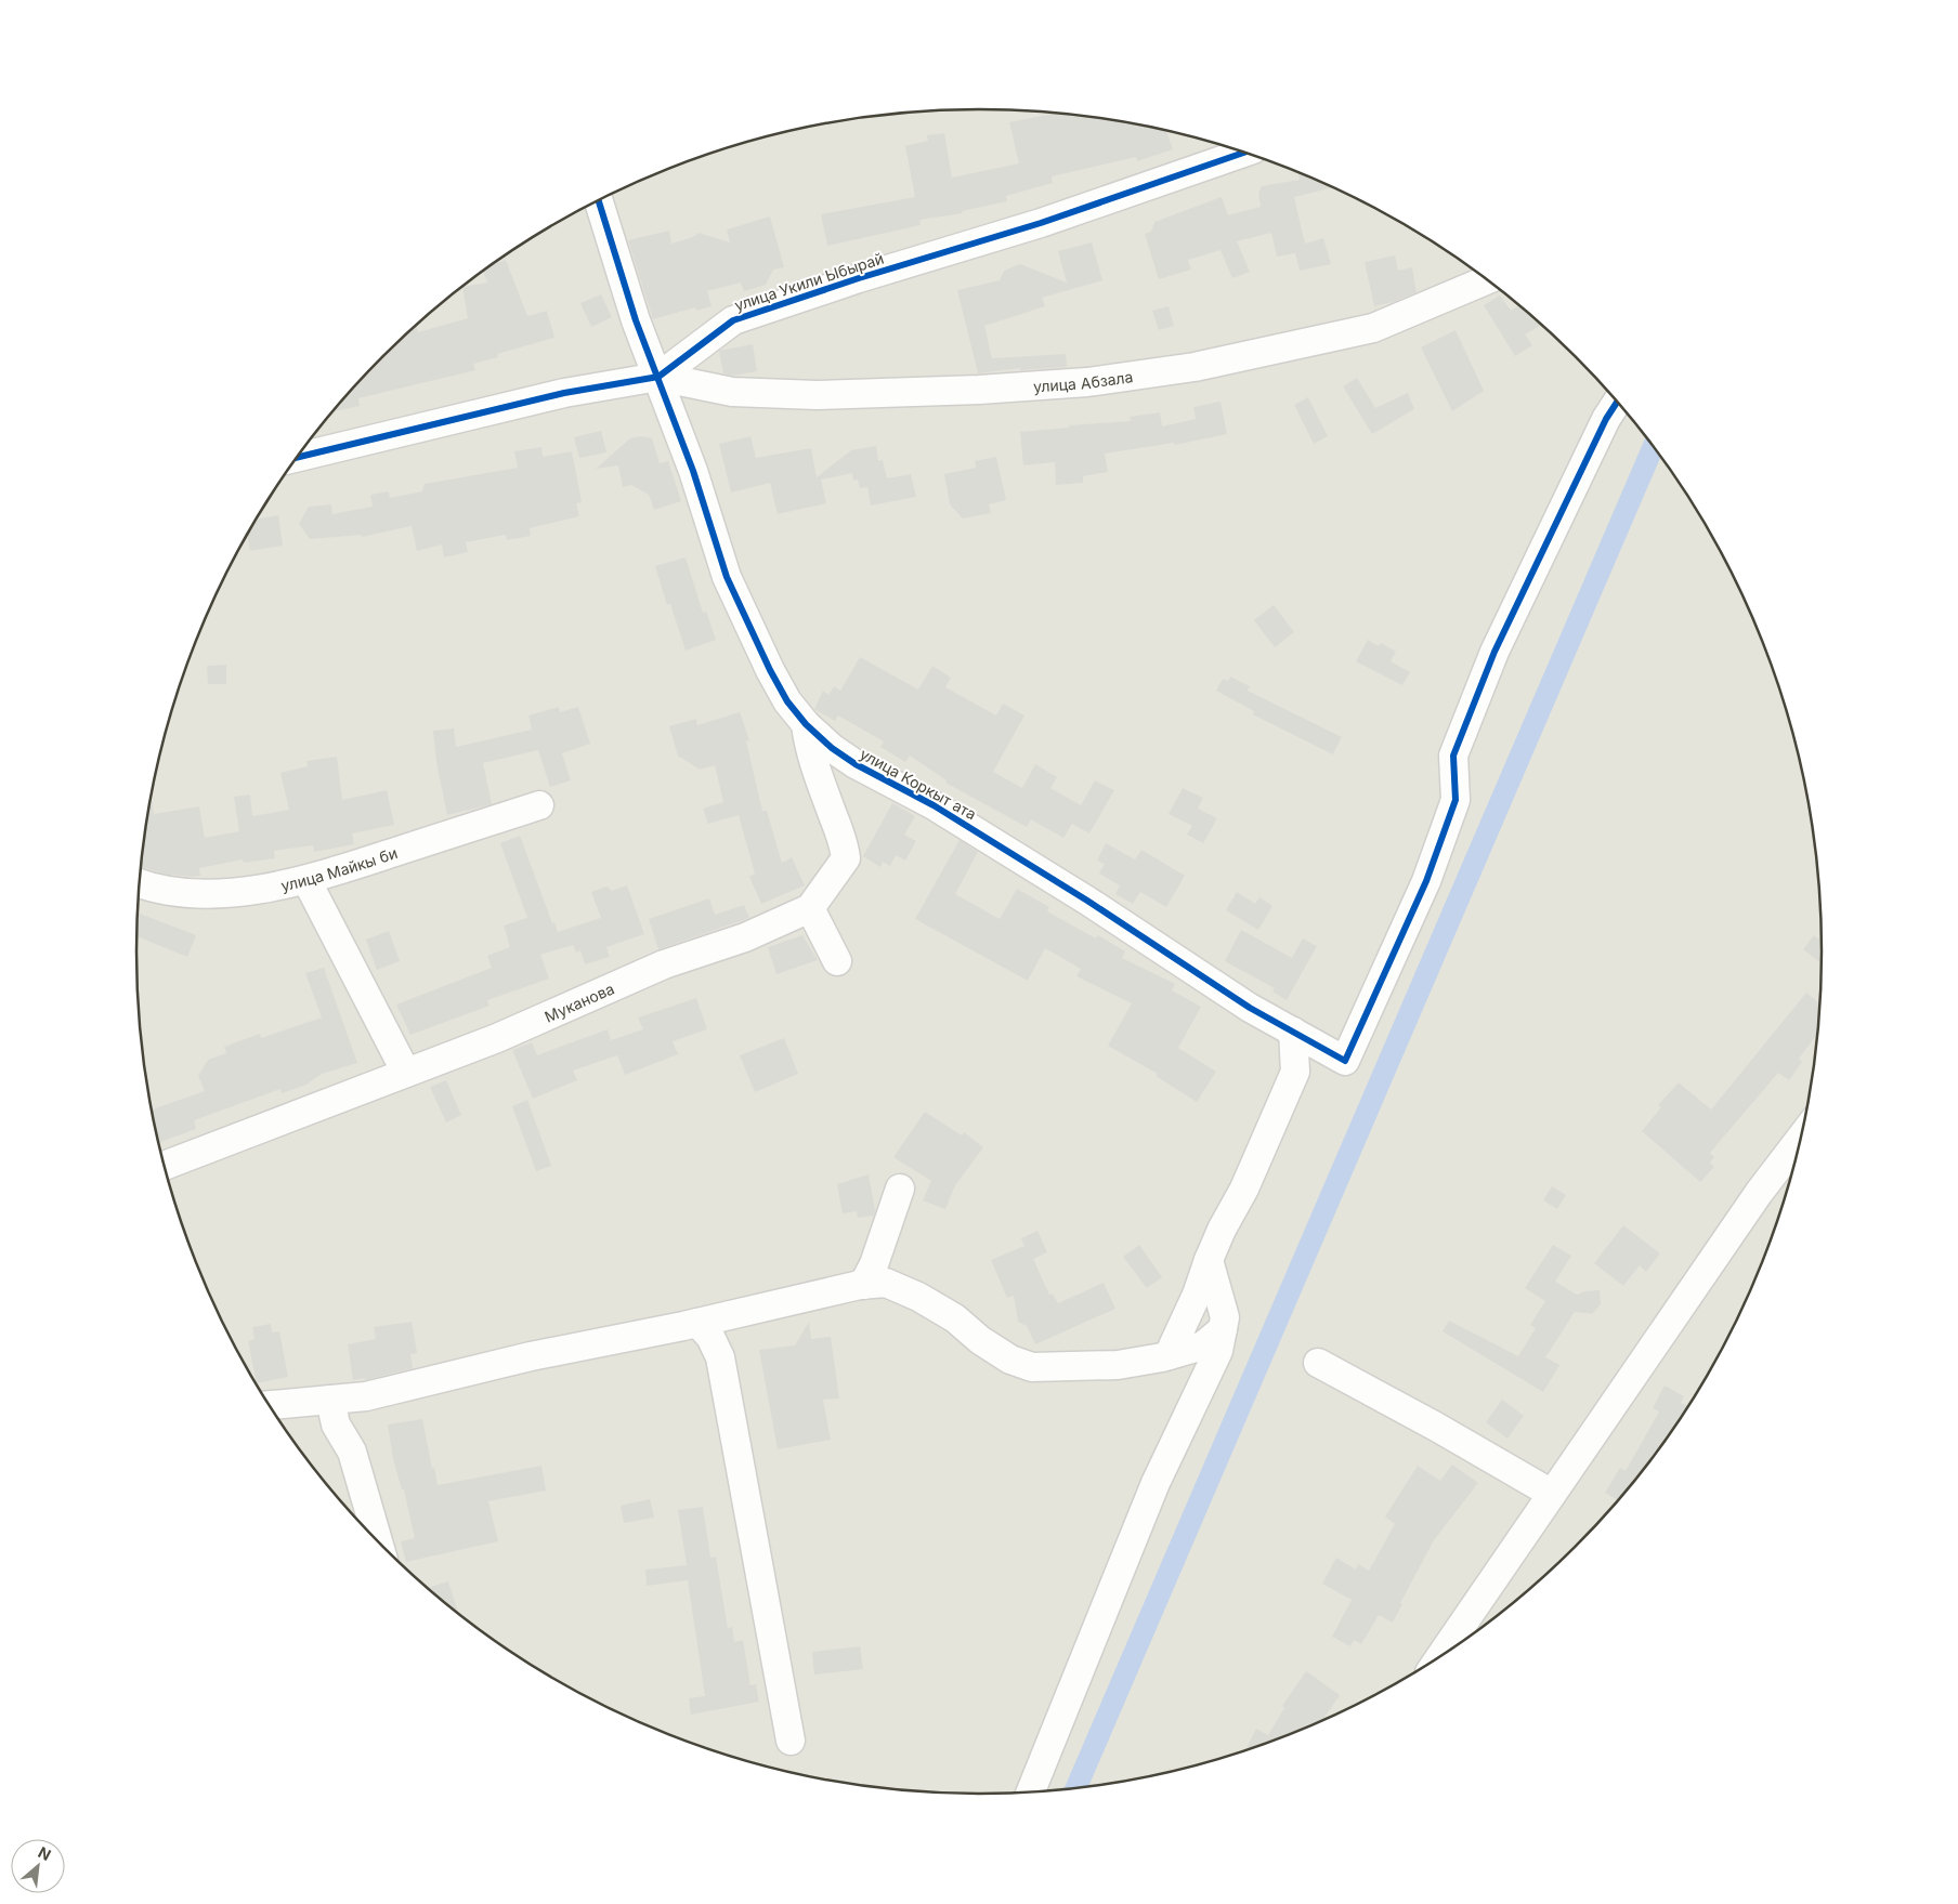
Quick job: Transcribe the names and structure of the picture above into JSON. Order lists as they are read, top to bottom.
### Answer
{
  "streets": {
    "street": [
      "улица Укили Ыбырай",
      "улица Абзала",
      "улица Коркыт ата",
      "улица Майкы би",
      "Муканова"
    ]
  },
  "crossings": [
    ["улица Укили Ыбырай", "улица Абзала"],
    ["улица Укили Ыбырай", "улица Коркыт ата"],
    ["улица Абзала", "улица Коркыт ата"],
    ["улица Коркыт ата", "Муканова"]
  ],
  "north": "top right"
}
